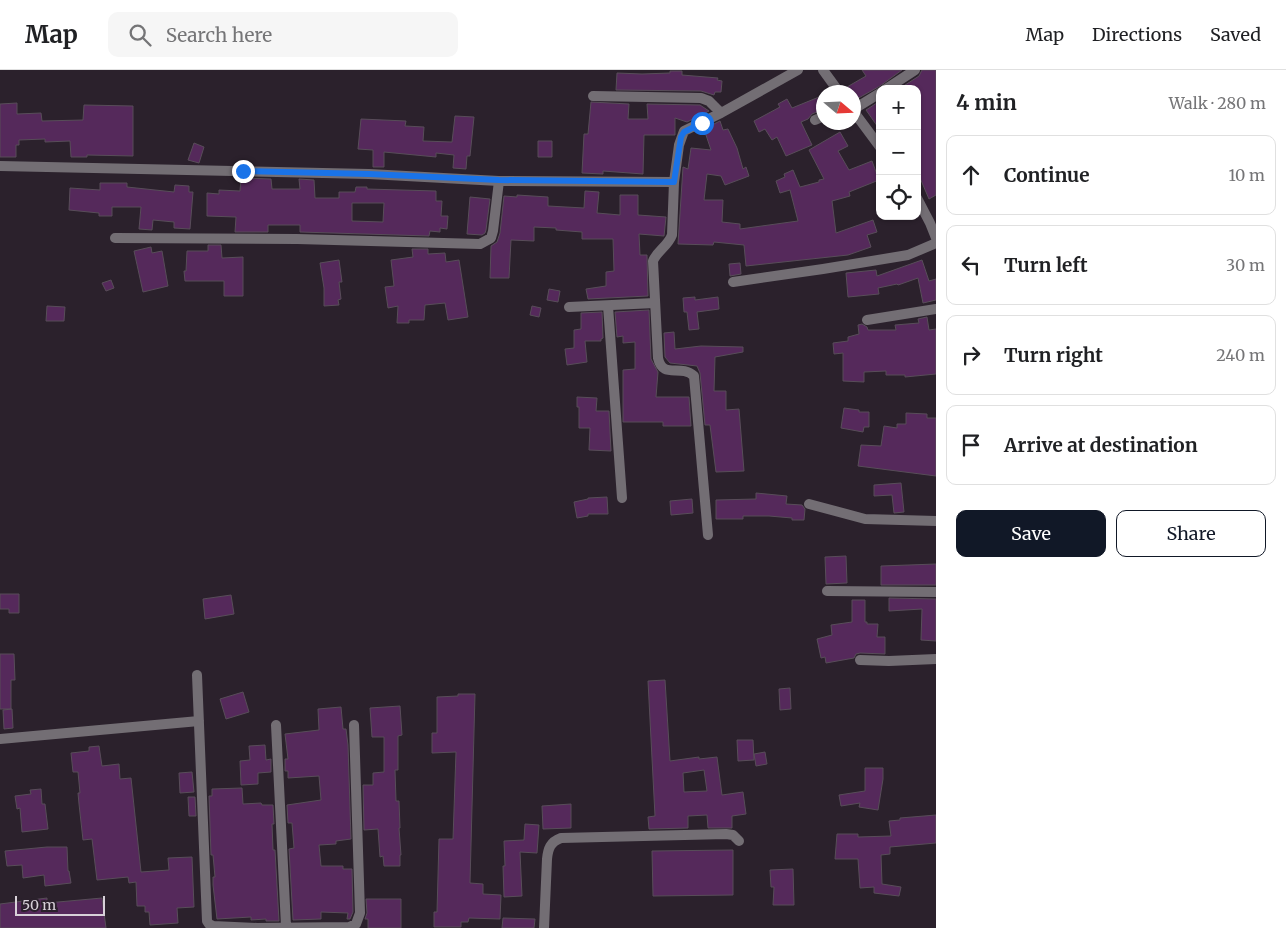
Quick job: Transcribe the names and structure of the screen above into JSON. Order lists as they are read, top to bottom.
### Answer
{
  "scale_bar": "50 m",
  "north": "right",
  "page": {
    "header": "Map",
    "search": "Search here",
    "nav": ["Map", "Directions", "Saved"],
    "heading": ["4 min", "Walk · 280 m"],
    "map_buttons": ["+", "−"],
    "list": [
      ["Continue", "10 m"],
      ["Turn left", "30 m"],
      ["Turn right", "240 m"],
      "Arrive at destination"
    ],
    "buttons": ["Save", "Share"],
    "scale": "50 m"
  }
}
